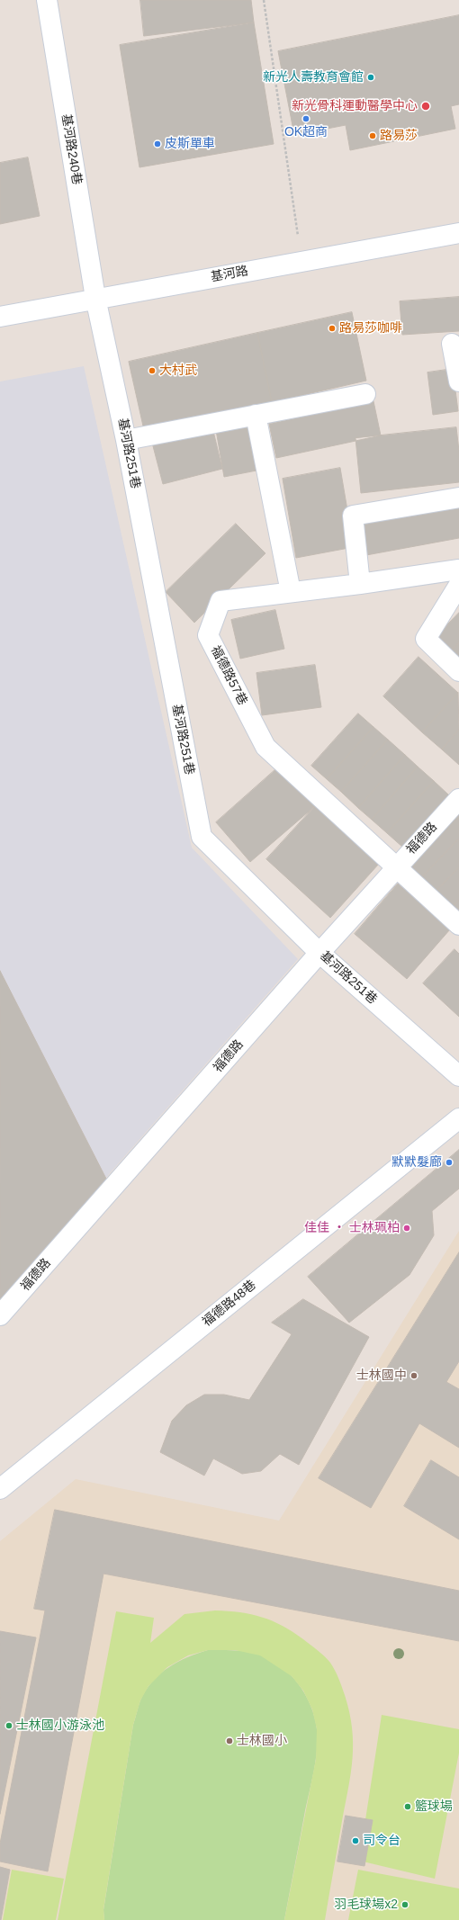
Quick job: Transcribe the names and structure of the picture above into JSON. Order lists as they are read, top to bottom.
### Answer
{
  "streets": {
    "street": [
      "基河路240巷",
      "基河路",
      "基河路251巷",
      "福德路57巷",
      "福德路",
      "福德路48巷"
    ]
  },
  "crossings": [
    ["基河路240巷", "基河路"],
    ["基河路240巷", "基河路251巷"],
    ["基河路", "基河路251巷"],
    ["基河路251巷", "福德路"],
    ["福德路57巷", "福德路"]
  ],
  "places": [
    "新光人壽教育會館",
    "新光骨科運動醫學中心",
    "OK超商",
    "路易莎",
    "皮斯單車",
    "路易莎咖啡",
    "大村武",
    "默默髮廊",
    "佳佳 ‧ 士林珮柏",
    "士林國中",
    "士林國小游泳池",
    "士林國小",
    "籃球場",
    "司令台",
    "羽毛球場x2"
  ]
}
